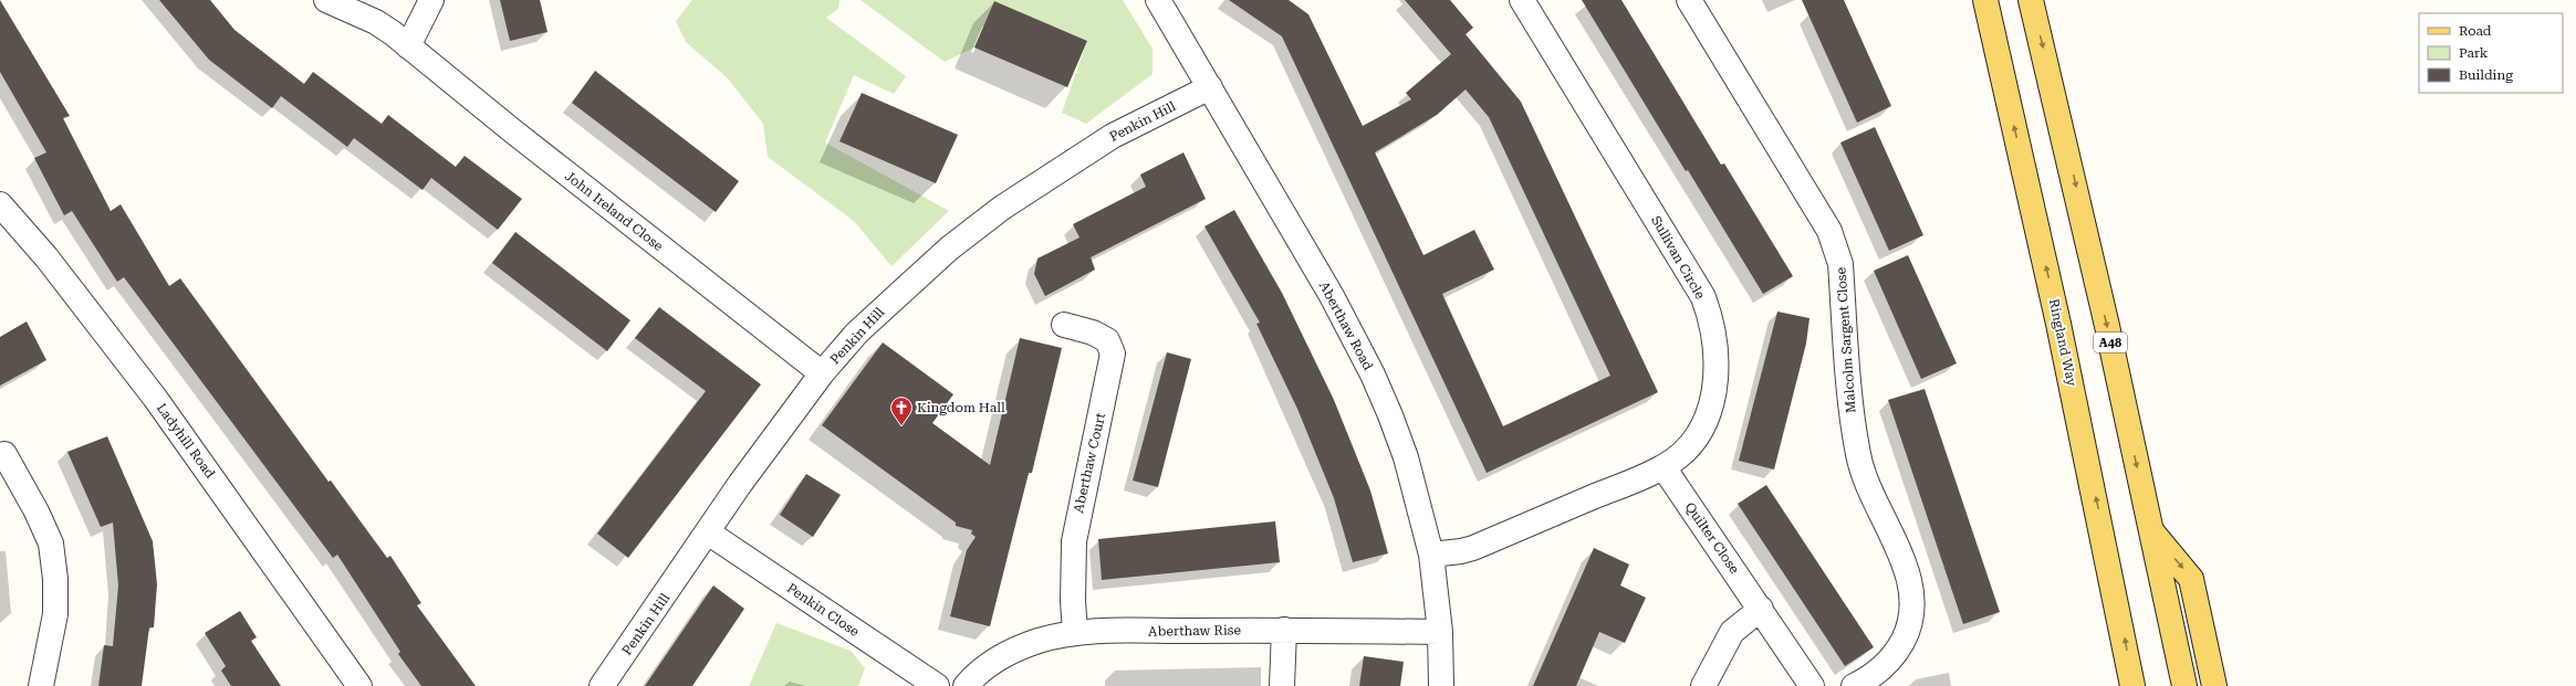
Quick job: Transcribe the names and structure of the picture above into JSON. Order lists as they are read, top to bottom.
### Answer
{
  "streets": {
    "main road": ["Ringland Way", "A48"],
    "street": [
      "Penkin Hill",
      "John Ireland Close",
      "Sullivan Circle",
      "Aberthaw Road",
      "Malcolm Sargent Close",
      "Ladyhill Road",
      "Aberthaw Court",
      "Quilter Close",
      "Penkin Close",
      "Aberthaw Rise"
    ]
  },
  "crossings": [
    ["Penkin Hill", "John Ireland Close"],
    ["Penkin Hill", "Aberthaw Road"],
    ["Penkin Hill", "Penkin Close"],
    ["Sullivan Circle", "Aberthaw Road"],
    ["Sullivan Circle", "Quilter Close"],
    ["Aberthaw Road", "Aberthaw Rise"],
    ["Aberthaw Court", "Aberthaw Rise"]
  ],
  "places": {
    "church": ["Kingdom Hall"]
  },
  "legend": ["Road", "Park", "Building"]
}
